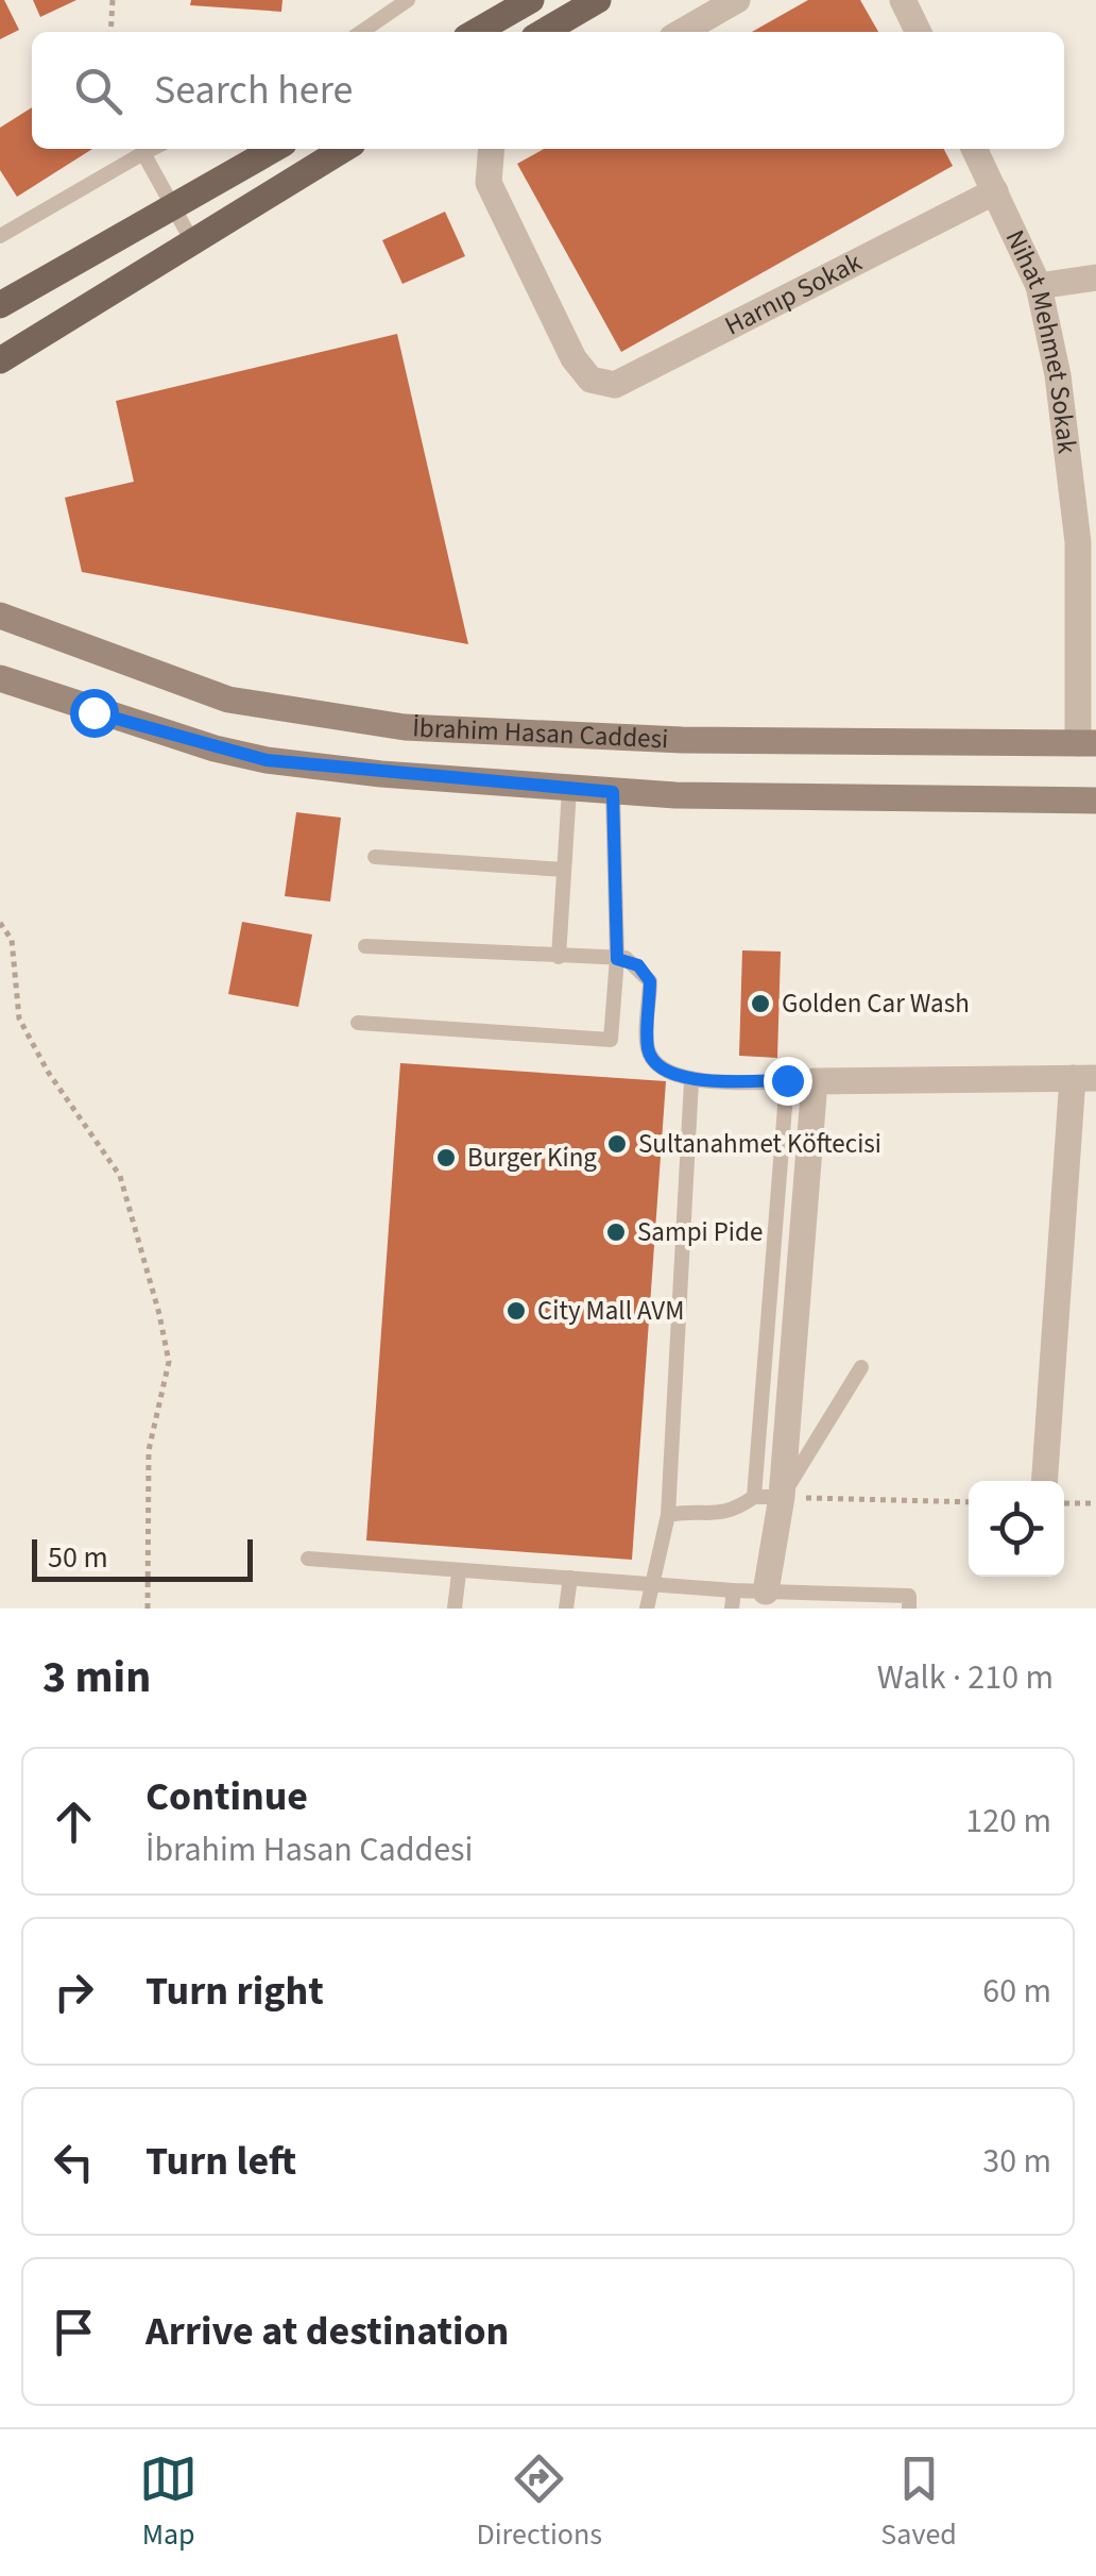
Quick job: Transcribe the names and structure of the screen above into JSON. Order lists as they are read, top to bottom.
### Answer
{
  "streets": {
    "main road": ["İbrahim Hasan Caddesi"],
    "street": ["Harnıp Sokak", "Nihat Mehmet Sokak"]
  },
  "crossings": [
    ["Harnıp Sokak", "Nihat Mehmet Sokak"],
    ["Nihat Mehmet Sokak", "İbrahim Hasan Caddesi"]
  ],
  "places": [
    "Golden Car Wash",
    "Sultanahmet Köftecisi",
    "Burger King",
    "Sampi Pide",
    "City Mall AVM"
  ],
  "scale_bar": "50 m",
  "page": {
    "search": "Search here",
    "scale": "50 m",
    "heading": ["3 min", "Walk · 210 m"],
    "list": [
      ["Continue", "İbrahim Hasan Caddesi", "120 m"],
      ["Turn right", "60 m"],
      ["Turn left", "30 m"],
      "Arrive at destination"
    ],
    "nav": ["Map", "Directions", "Saved"]
  }
}
